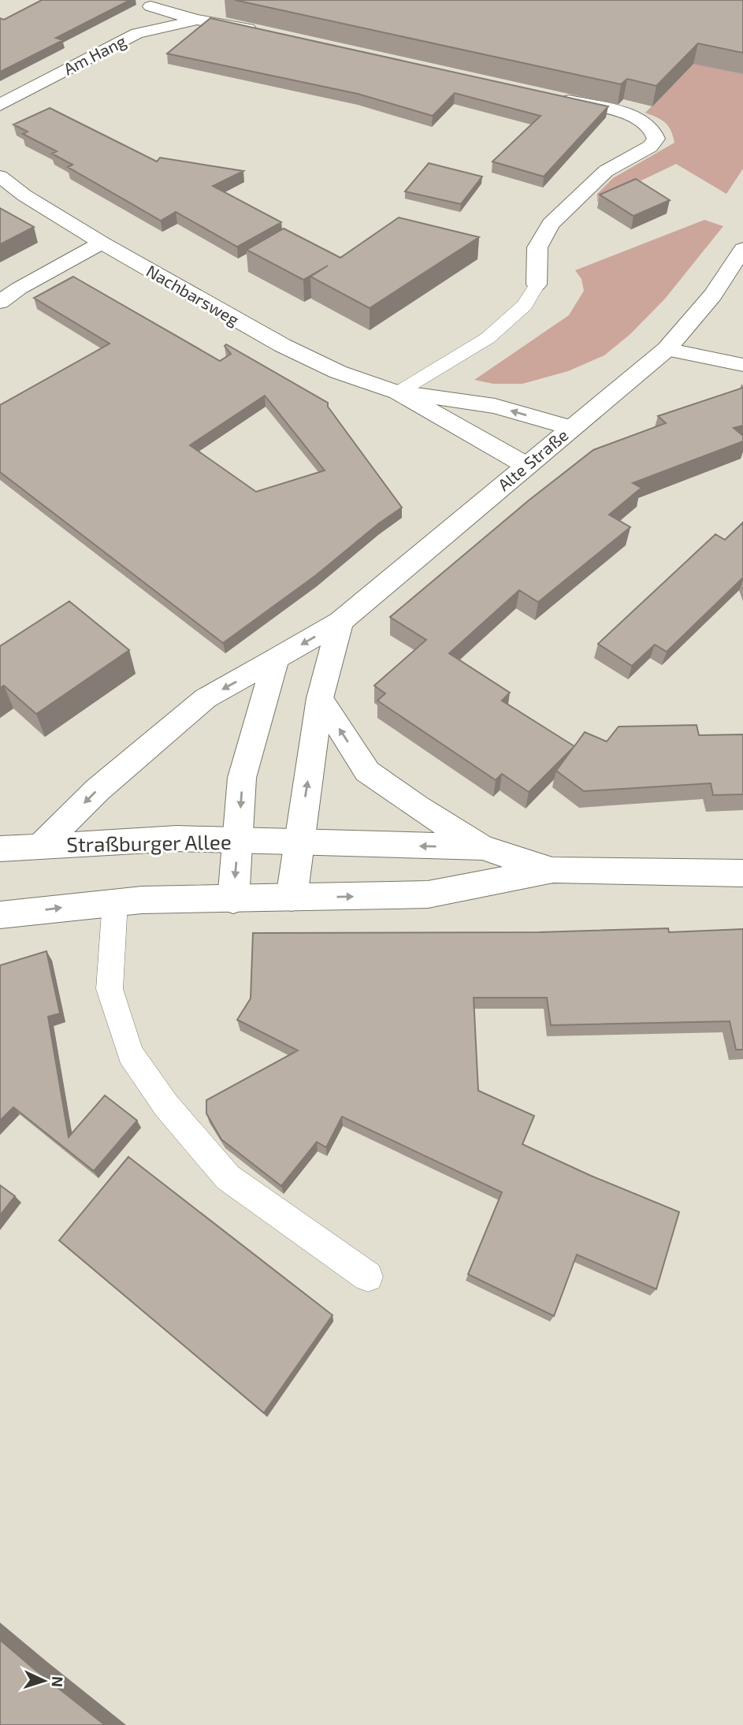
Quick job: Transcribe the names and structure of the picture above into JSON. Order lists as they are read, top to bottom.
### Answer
{
  "streets": {
    "main road": [
      "Am Hang",
      "Nachbarsweg",
      "Alte Straße",
      "Straßburger Allee"
    ]
  },
  "crossings": [
    ["Nachbarsweg", "Alte Straße"],
    ["Alte Straße", "Straßburger Allee"]
  ],
  "one_way": ["Alte Straße"],
  "north": "right"
}
